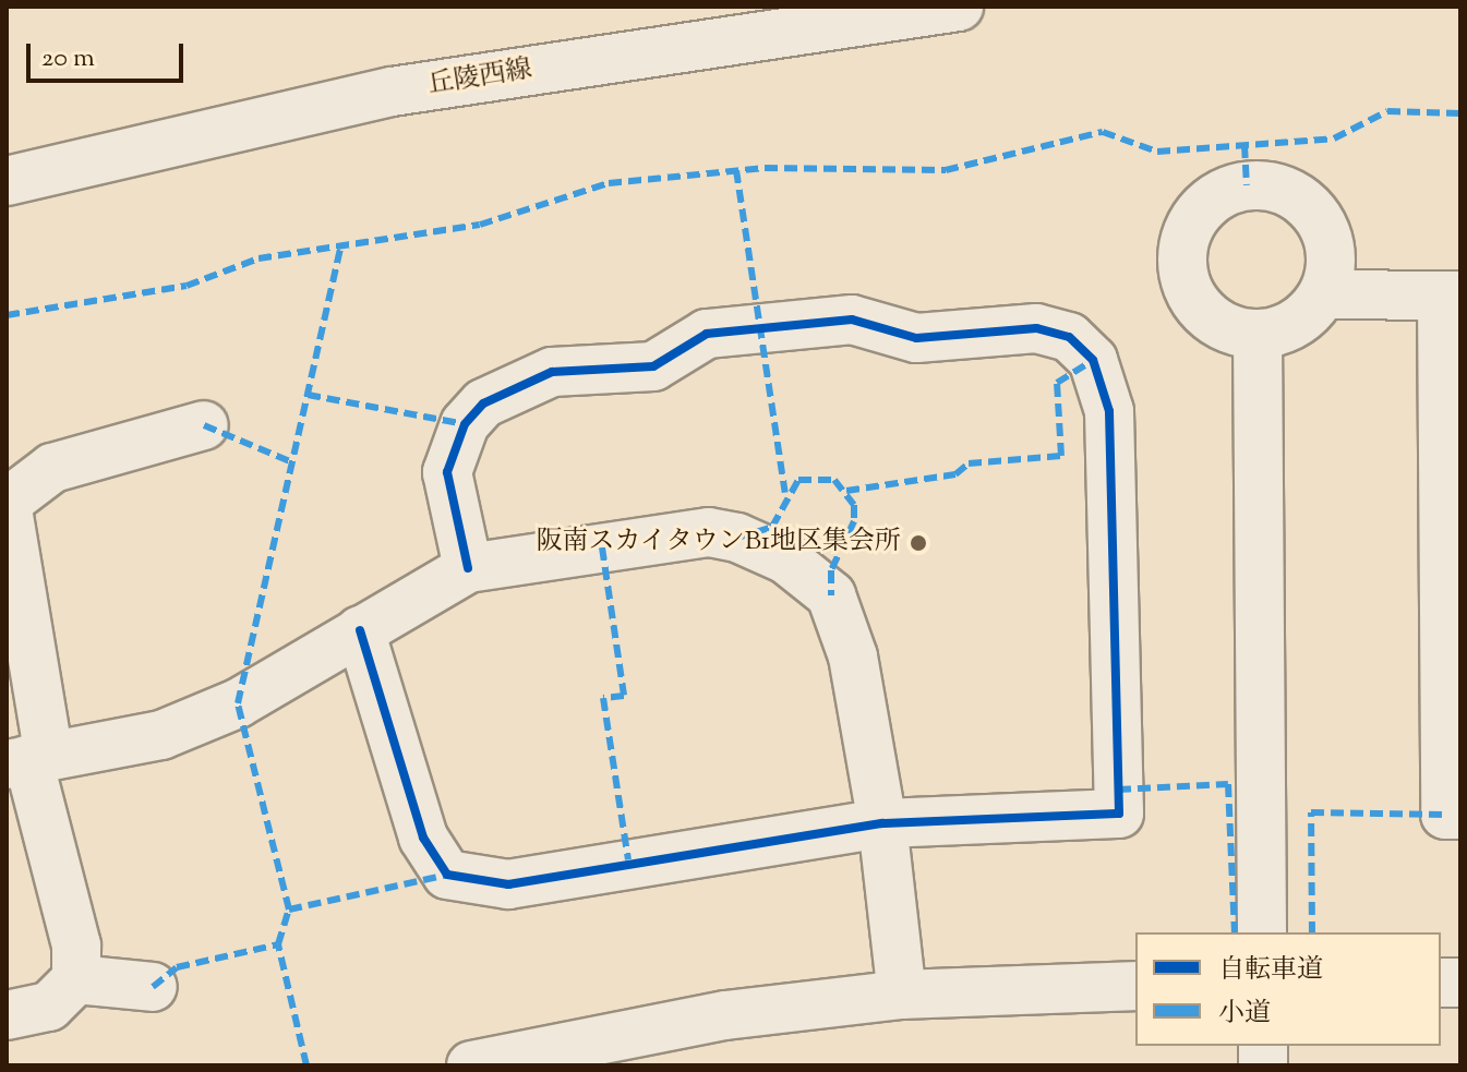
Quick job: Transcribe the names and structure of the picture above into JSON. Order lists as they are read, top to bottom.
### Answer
{
  "streets": {
    "street": ["丘陵西線"]
  },
  "places": ["阪南スカイタウンB1地区集会所"],
  "legend": ["自転車道", "小道"],
  "scale_bar": "20 m"
}
